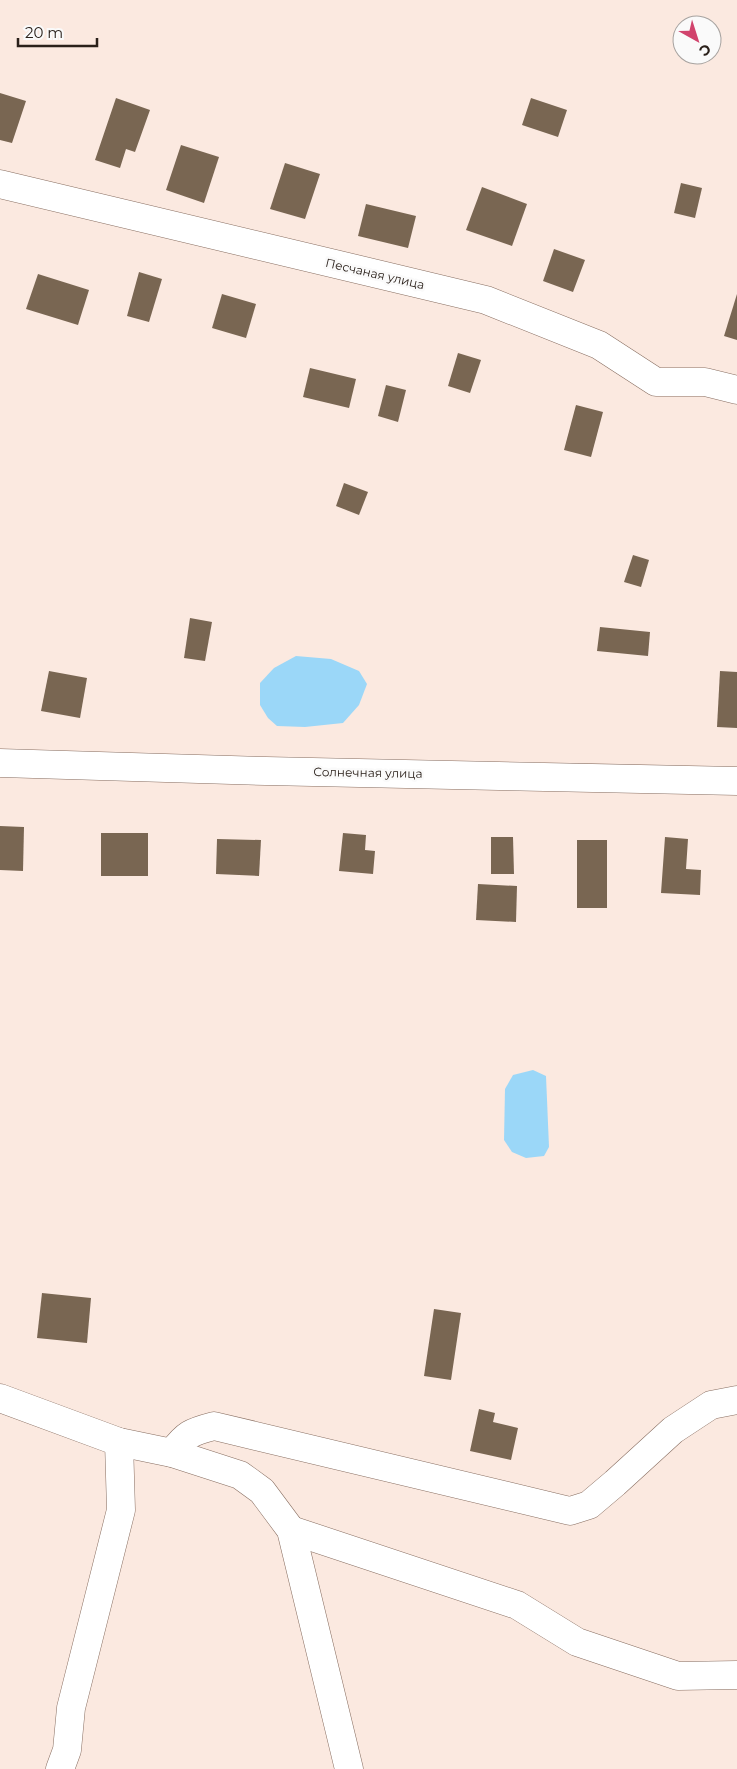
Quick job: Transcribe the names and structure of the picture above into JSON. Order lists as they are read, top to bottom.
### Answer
{
  "streets": {
    "street": ["Песчаная улица", "Солнечная улица"]
  },
  "scale_bar": "20 m",
  "north": "bottom right"
}
